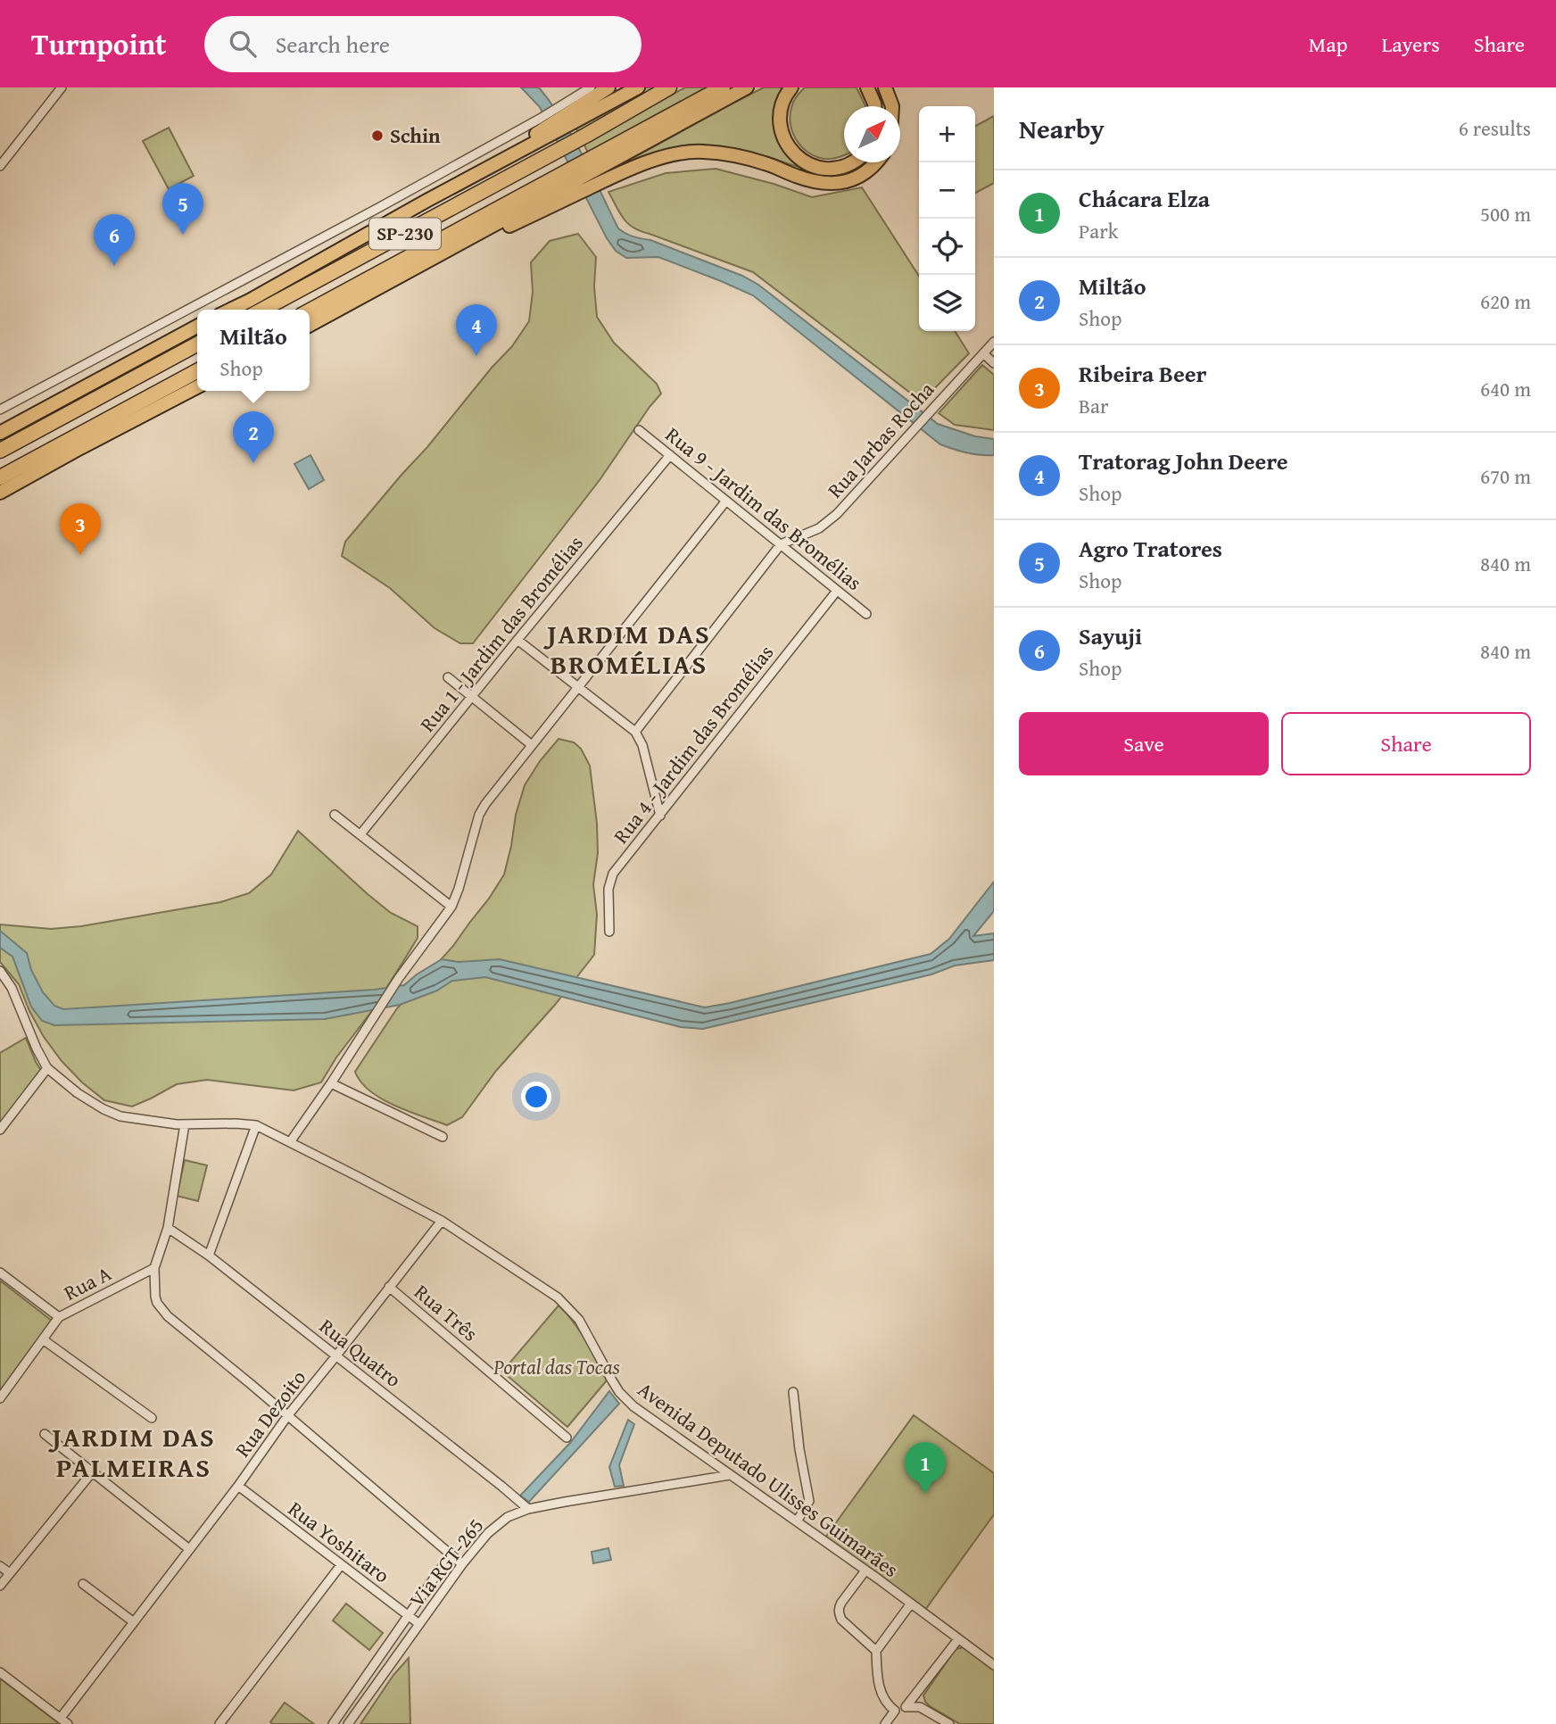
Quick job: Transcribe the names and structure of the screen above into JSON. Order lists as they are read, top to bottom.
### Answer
{
  "streets": {
    "highway": ["SP-230"],
    "street": [
      "Rua Jarbas Rocha",
      "Rua 9 - Jardim das Bromélias",
      "Rua 1 - Jardim das Bromélias",
      "Rua 4 - Jardim das Bromélias",
      "Rua A",
      "Rua Três",
      "Rua Quatro",
      "Rua Dezoito",
      "Avenida Deputado Ulisses Guimarães",
      "Rua Yoshitaro",
      "Via RGT-265"
    ]
  },
  "crossings": [
    ["Rua Jarbas Rocha", "Rua 9 - Jardim das Bromélias"],
    ["Rua 9 - Jardim das Bromélias", "Rua 1 - Jardim das Bromélias"],
    ["Rua 9 - Jardim das Bromélias", "Rua 4 - Jardim das Bromélias"],
    ["Rua Três", "Rua Dezoito"],
    ["Rua Quatro", "Rua Dezoito"],
    ["Rua Quatro", "Via RGT-265"],
    ["Rua Dezoito", "Avenida Deputado Ulisses Guimarães"],
    ["Rua Dezoito", "Rua Yoshitaro"],
    ["Avenida Deputado Ulisses Guimarães", "Via RGT-265"],
    ["Rua Yoshitaro", "Via RGT-265"]
  ],
  "districts": ["JARDIM DAS BROMÉLIAS", "JARDIM DAS PALMEIRAS"],
  "parks": ["Portal das Tocas"],
  "places": ["Schin"],
  "north": "top right",
  "page": {
    "header": "Turnpoint",
    "search": "Search here",
    "nav": ["Map", "Layers", "Share"],
    "heading": ["Nearby", "6 results"],
    "map_buttons": ["+", "−"],
    "list": [
      {
        "mark": "1",
        "name": "Chácara Elza",
        "note": "Park",
        "value": "500 m"
      },
      {
        "mark": "2",
        "name": "Miltão",
        "note": "Shop",
        "value": "620 m"
      },
      {
        "mark": "3",
        "name": "Ribeira Beer",
        "note": "Bar",
        "value": "640 m"
      },
      {
        "mark": "4",
        "name": "Tratorag John Deere",
        "note": "Shop",
        "value": "670 m"
      },
      {
        "mark": "5",
        "name": "Agro Tratores",
        "note": "Shop",
        "value": "840 m"
      },
      {
        "mark": "6",
        "name": "Sayuji",
        "note": "Shop",
        "value": "840 m"
      }
    ],
    "pins": [
      "5",
      "6",
      "4",
      "2",
      "3",
      "1"
    ],
    "popup": ["Miltão", "Shop"],
    "buttons": ["Save", "Share"]
  }
}
